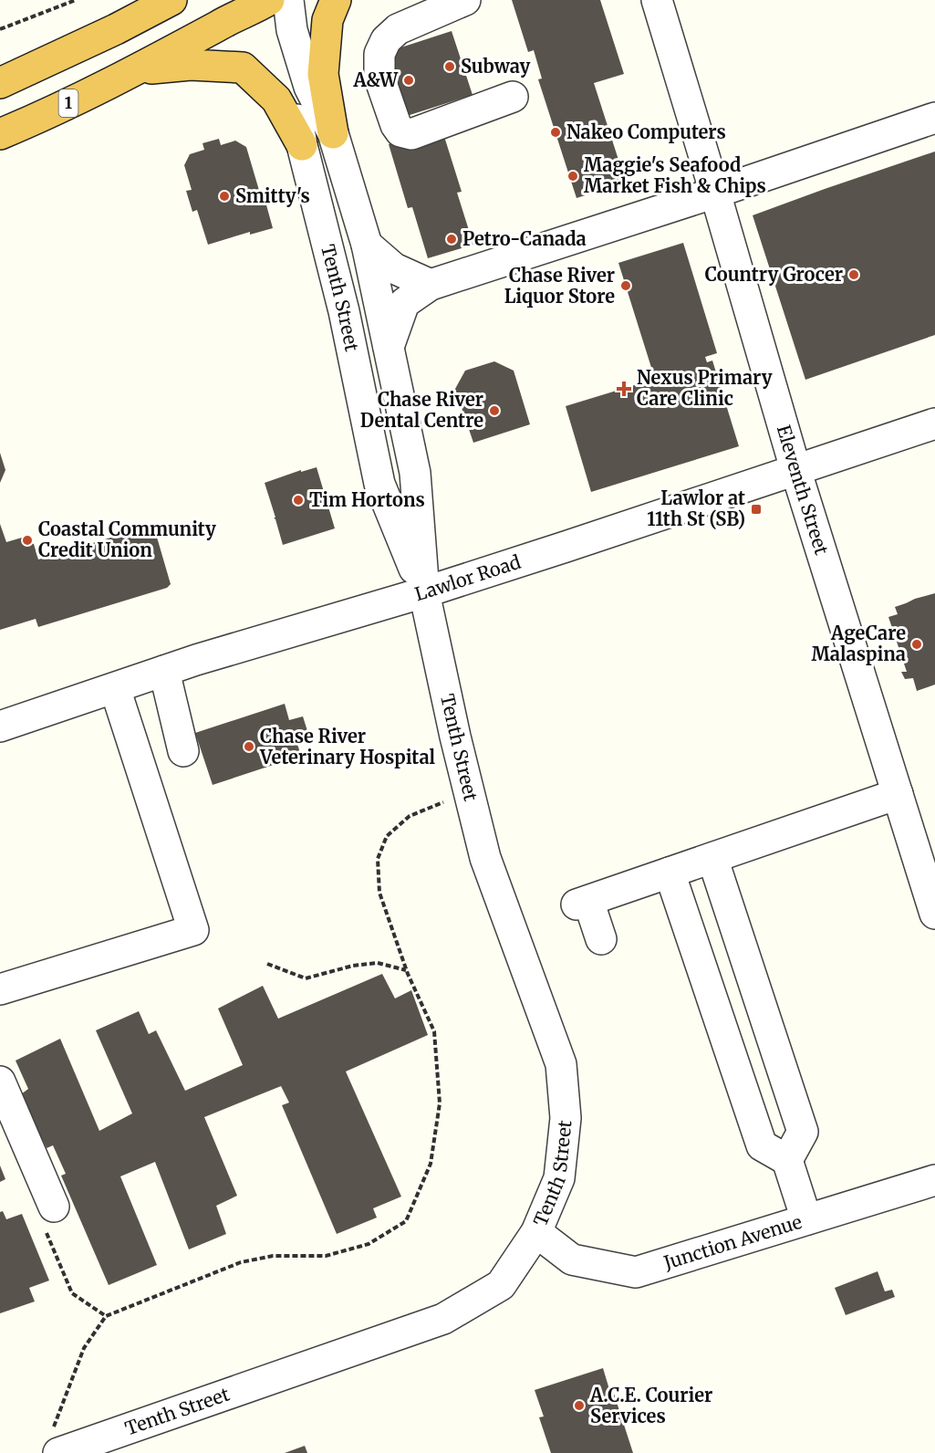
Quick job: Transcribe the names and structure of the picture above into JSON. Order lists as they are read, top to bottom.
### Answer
{
  "streets": {
    "highway": ["1"],
    "street": [
      "Tenth Street",
      "Eleventh Street",
      "Lawlor Road",
      "Junction Avenue"
    ]
  },
  "crossings": [
    ["1", "Tenth Street"],
    ["Tenth Street", "Lawlor Road"],
    ["Tenth Street", "Junction Avenue"],
    ["Eleventh Street", "Lawlor Road"]
  ],
  "places": {
    "other": [
      "Subway",
      "A&W",
      "Nakeo Computers",
      "Maggie's Seafood Market Fish & Chips",
      "Smitty's",
      "Petro-Canada",
      "Country Grocer",
      "Chase River Liquor Store",
      "Chase River Dental Centre",
      "Tim Hortons",
      "Coastal Community Credit Union",
      "AgeCare Malaspina",
      "Chase River Veterinary Hospital",
      "A.C.E. Courier Services"
    ],
    "health": ["Nexus Primary Care Clinic"],
    "transit": ["Lawlor at 11th St (SB)"]
  }
}
